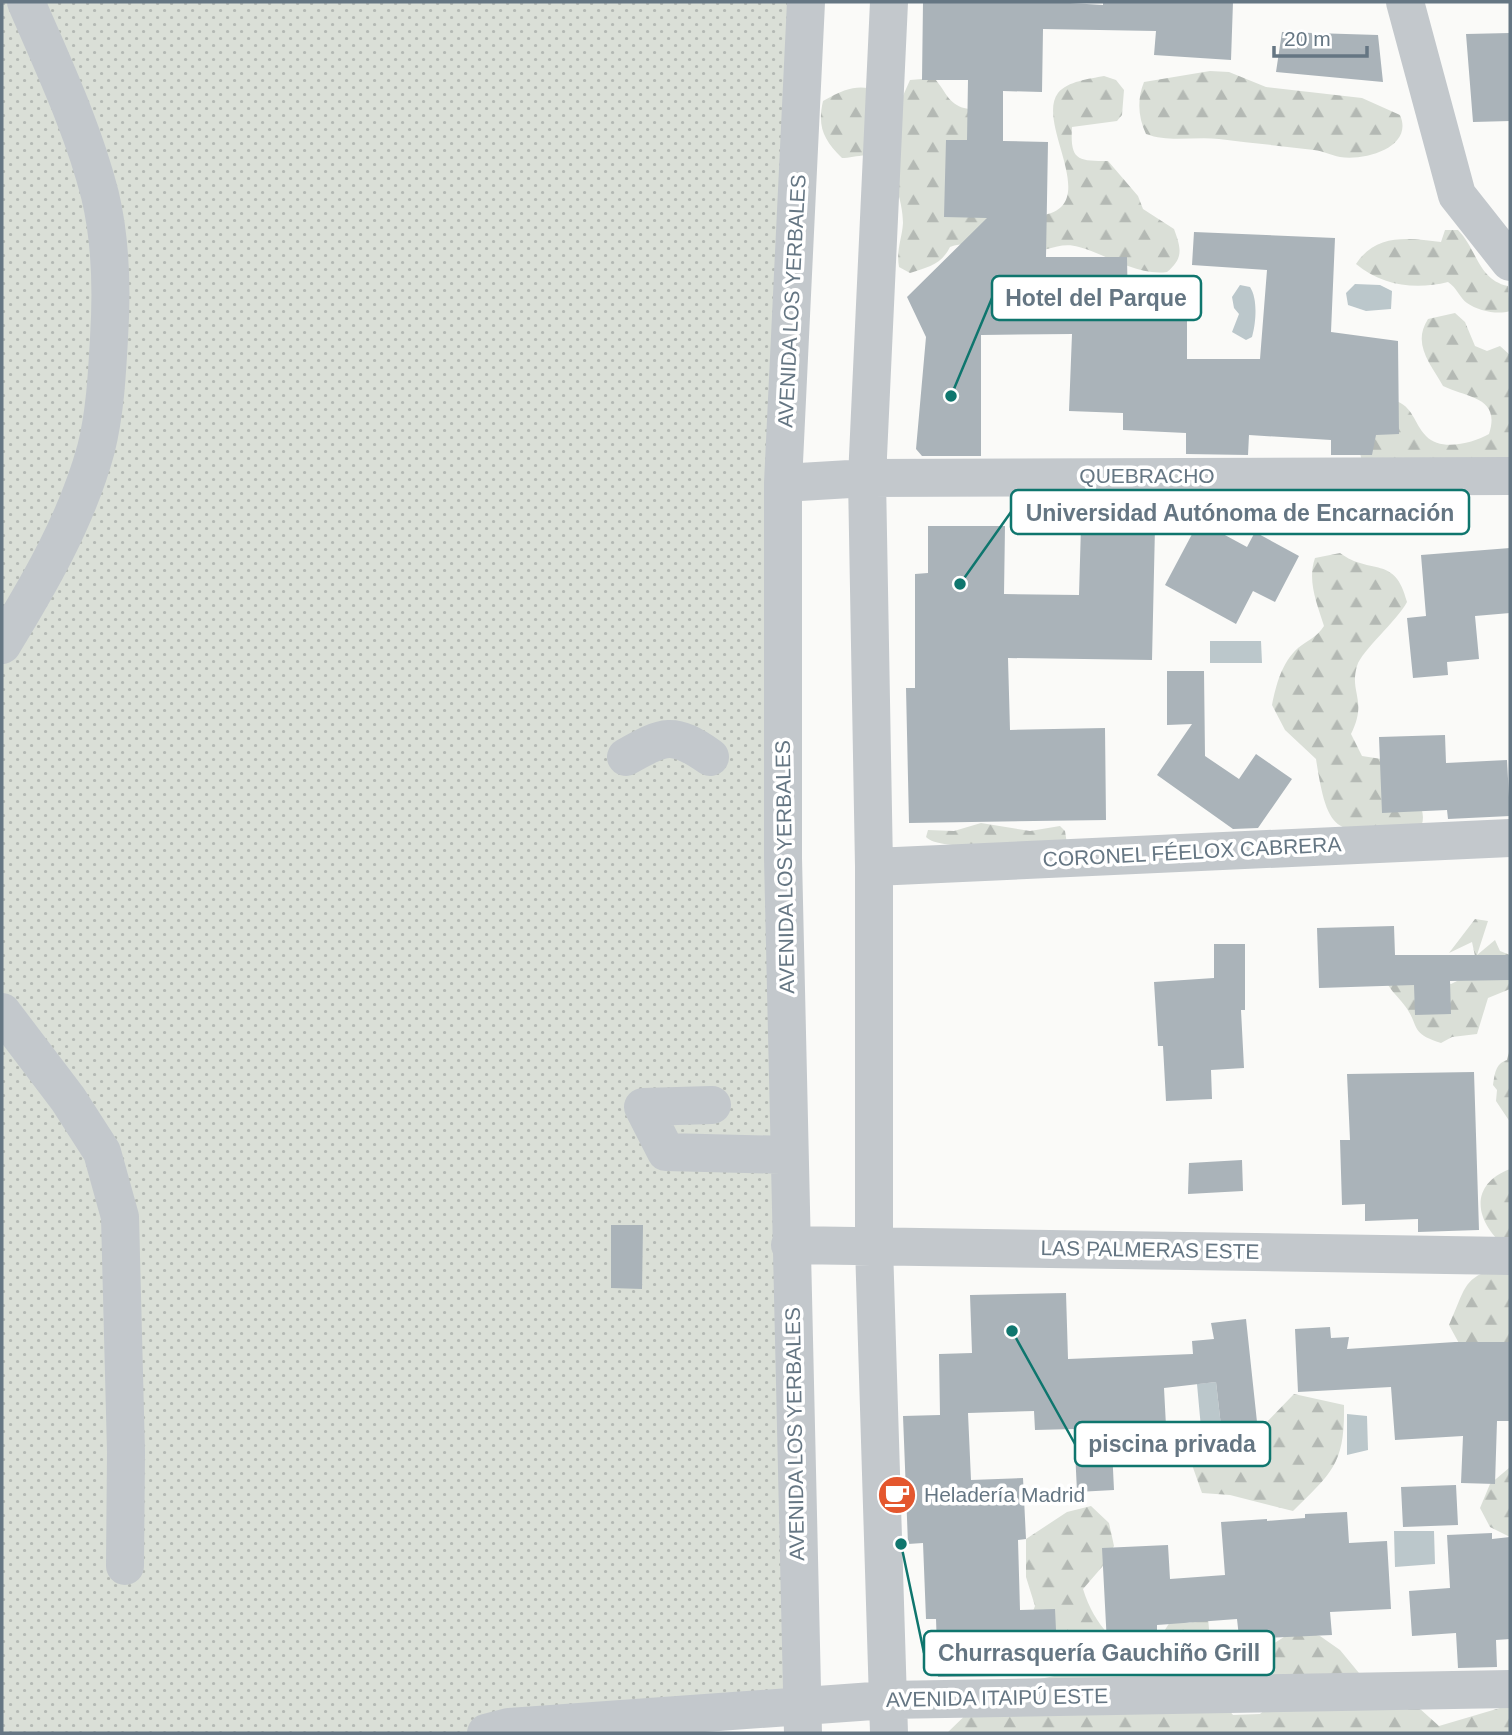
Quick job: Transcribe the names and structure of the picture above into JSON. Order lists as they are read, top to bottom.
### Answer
{
  "streets": {
    "street": [
      "AVENIDA LOS YERBALES",
      "QUEBRACHO",
      "CORONEL FÉELOX CABRERA",
      "LAS PALMERAS ESTE",
      "AVENIDA ITAIPÚ ESTE"
    ]
  },
  "crossings": [
    ["AVENIDA LOS YERBALES", "QUEBRACHO"],
    ["AVENIDA LOS YERBALES", "LAS PALMERAS ESTE"],
    ["AVENIDA LOS YERBALES", "AVENIDA ITAIPÚ ESTE"]
  ],
  "places": {
    "other": [
      "Hotel del Parque",
      "Universidad Autónoma de Encarnación",
      "piscina privada",
      "Churrasquería Gauchiño Grill"
    ],
    "cafe": ["Heladería Madrid"]
  },
  "scale_bar": "20 m"
}
